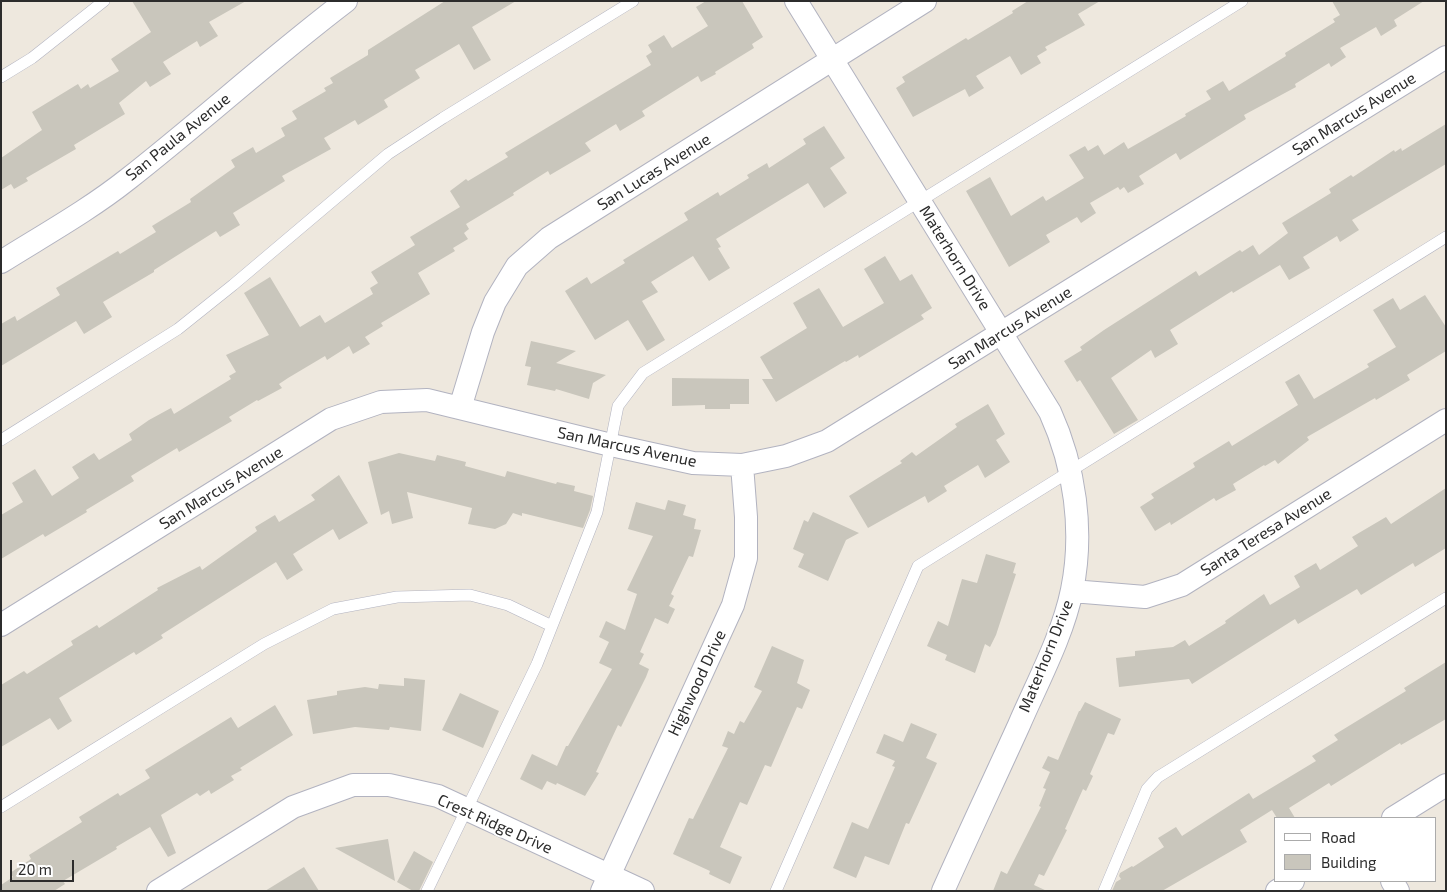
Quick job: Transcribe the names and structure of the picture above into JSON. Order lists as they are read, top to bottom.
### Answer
{
  "streets": {
    "street": [
      "San Marcus Avenue",
      "San Paula Avenue",
      "San Lucas Avenue",
      "Materhorn Drive",
      "Santa Teresa Avenue",
      "Highwood Drive",
      "Crest Ridge Drive"
    ]
  },
  "crossings": [
    ["San Marcus Avenue", "San Lucas Avenue"],
    ["San Marcus Avenue", "Materhorn Drive"],
    ["San Marcus Avenue", "Highwood Drive"],
    ["San Lucas Avenue", "Materhorn Drive"],
    ["Materhorn Drive", "Santa Teresa Avenue"],
    ["Highwood Drive", "Crest Ridge Drive"]
  ],
  "legend": ["Road", "Building"],
  "scale_bar": "20 m"
}
